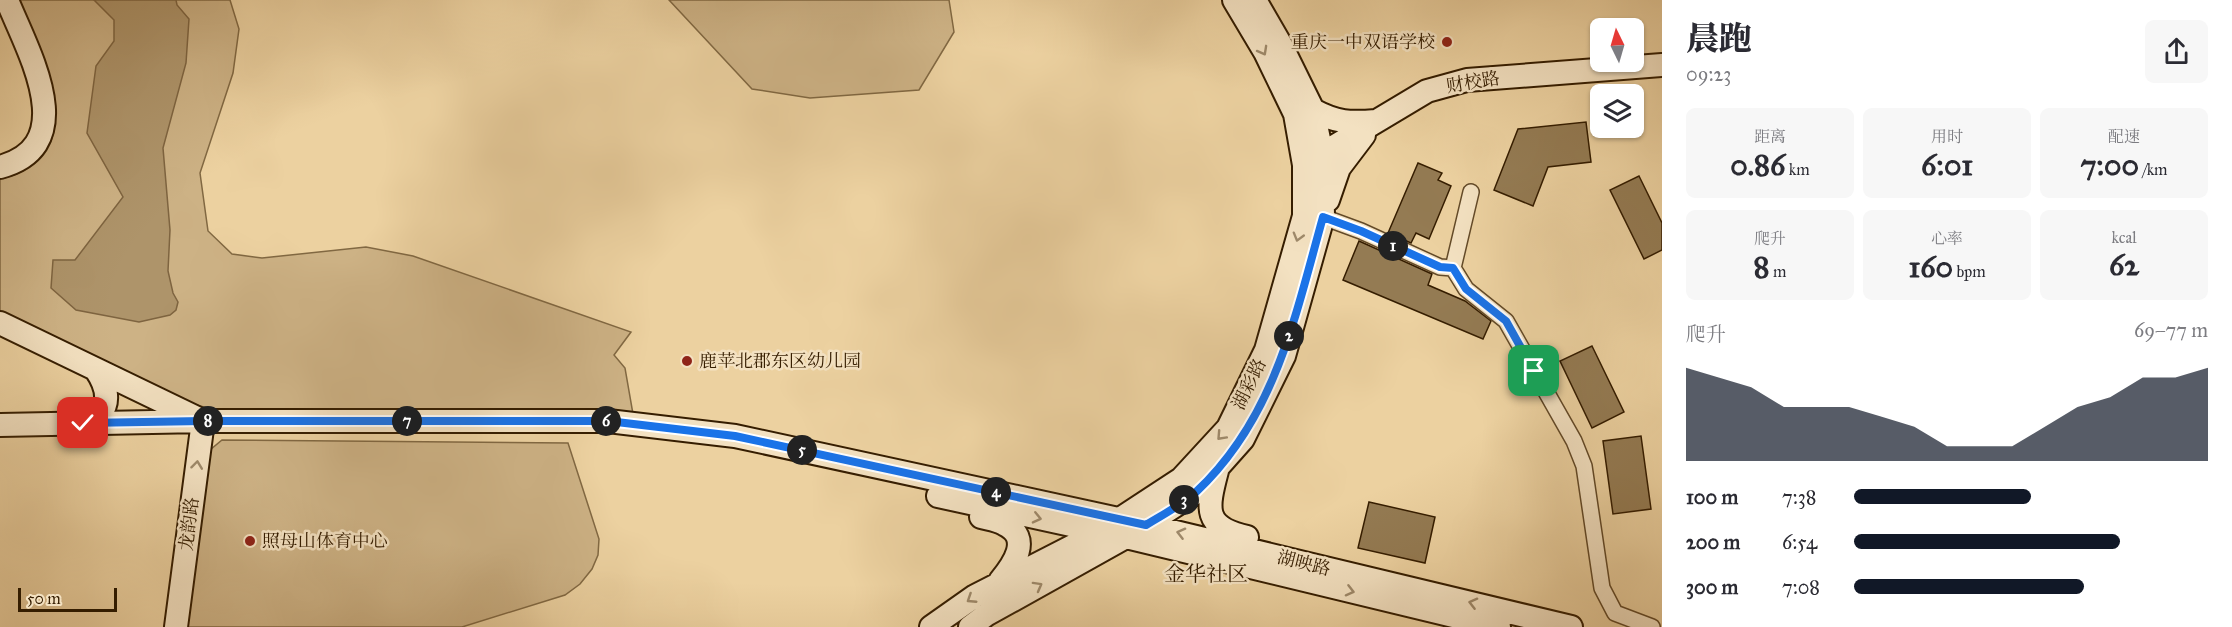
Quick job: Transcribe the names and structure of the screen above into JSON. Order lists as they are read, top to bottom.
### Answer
{
  "streets": {
    "main road": [
      "财校路",
      "湖彩路",
      "龙韵路",
      "湖映路"
    ]
  },
  "crossings": [
    ["财校路", "湖彩路"],
    ["湖彩路", "湖映路"],
    ["龙韵路", "湖映路"]
  ],
  "one_way": ["龙韵路"],
  "districts": ["金华社区"],
  "places": ["重庆一中双语学校", "鹿苹北郡东区幼儿园", "照母山体育中心"],
  "scale_bar": "50 m",
  "north": "top",
  "page": {
    "heading": ["晨跑", "09:23"],
    "stats": [
      ["距离", "0.86 km"],
      ["用时", "6:01"],
      ["配速", "7:00 /km"],
      ["爬升", "8 m"],
      ["心率", "160 bpm"],
      ["kcal", "62"]
    ],
    "pins": [
      "1",
      "2",
      "6",
      "7",
      "8",
      "5",
      "4",
      "3"
    ],
    "chart": ["爬升", "69–77 m"],
    "list": [
      {
        "name": "100 m",
        "note": "7:38"
      },
      {
        "name": "200 m",
        "note": "6:54"
      },
      {
        "name": "300 m",
        "note": "7:08"
      }
    ],
    "scale": "50 m"
  }
}
